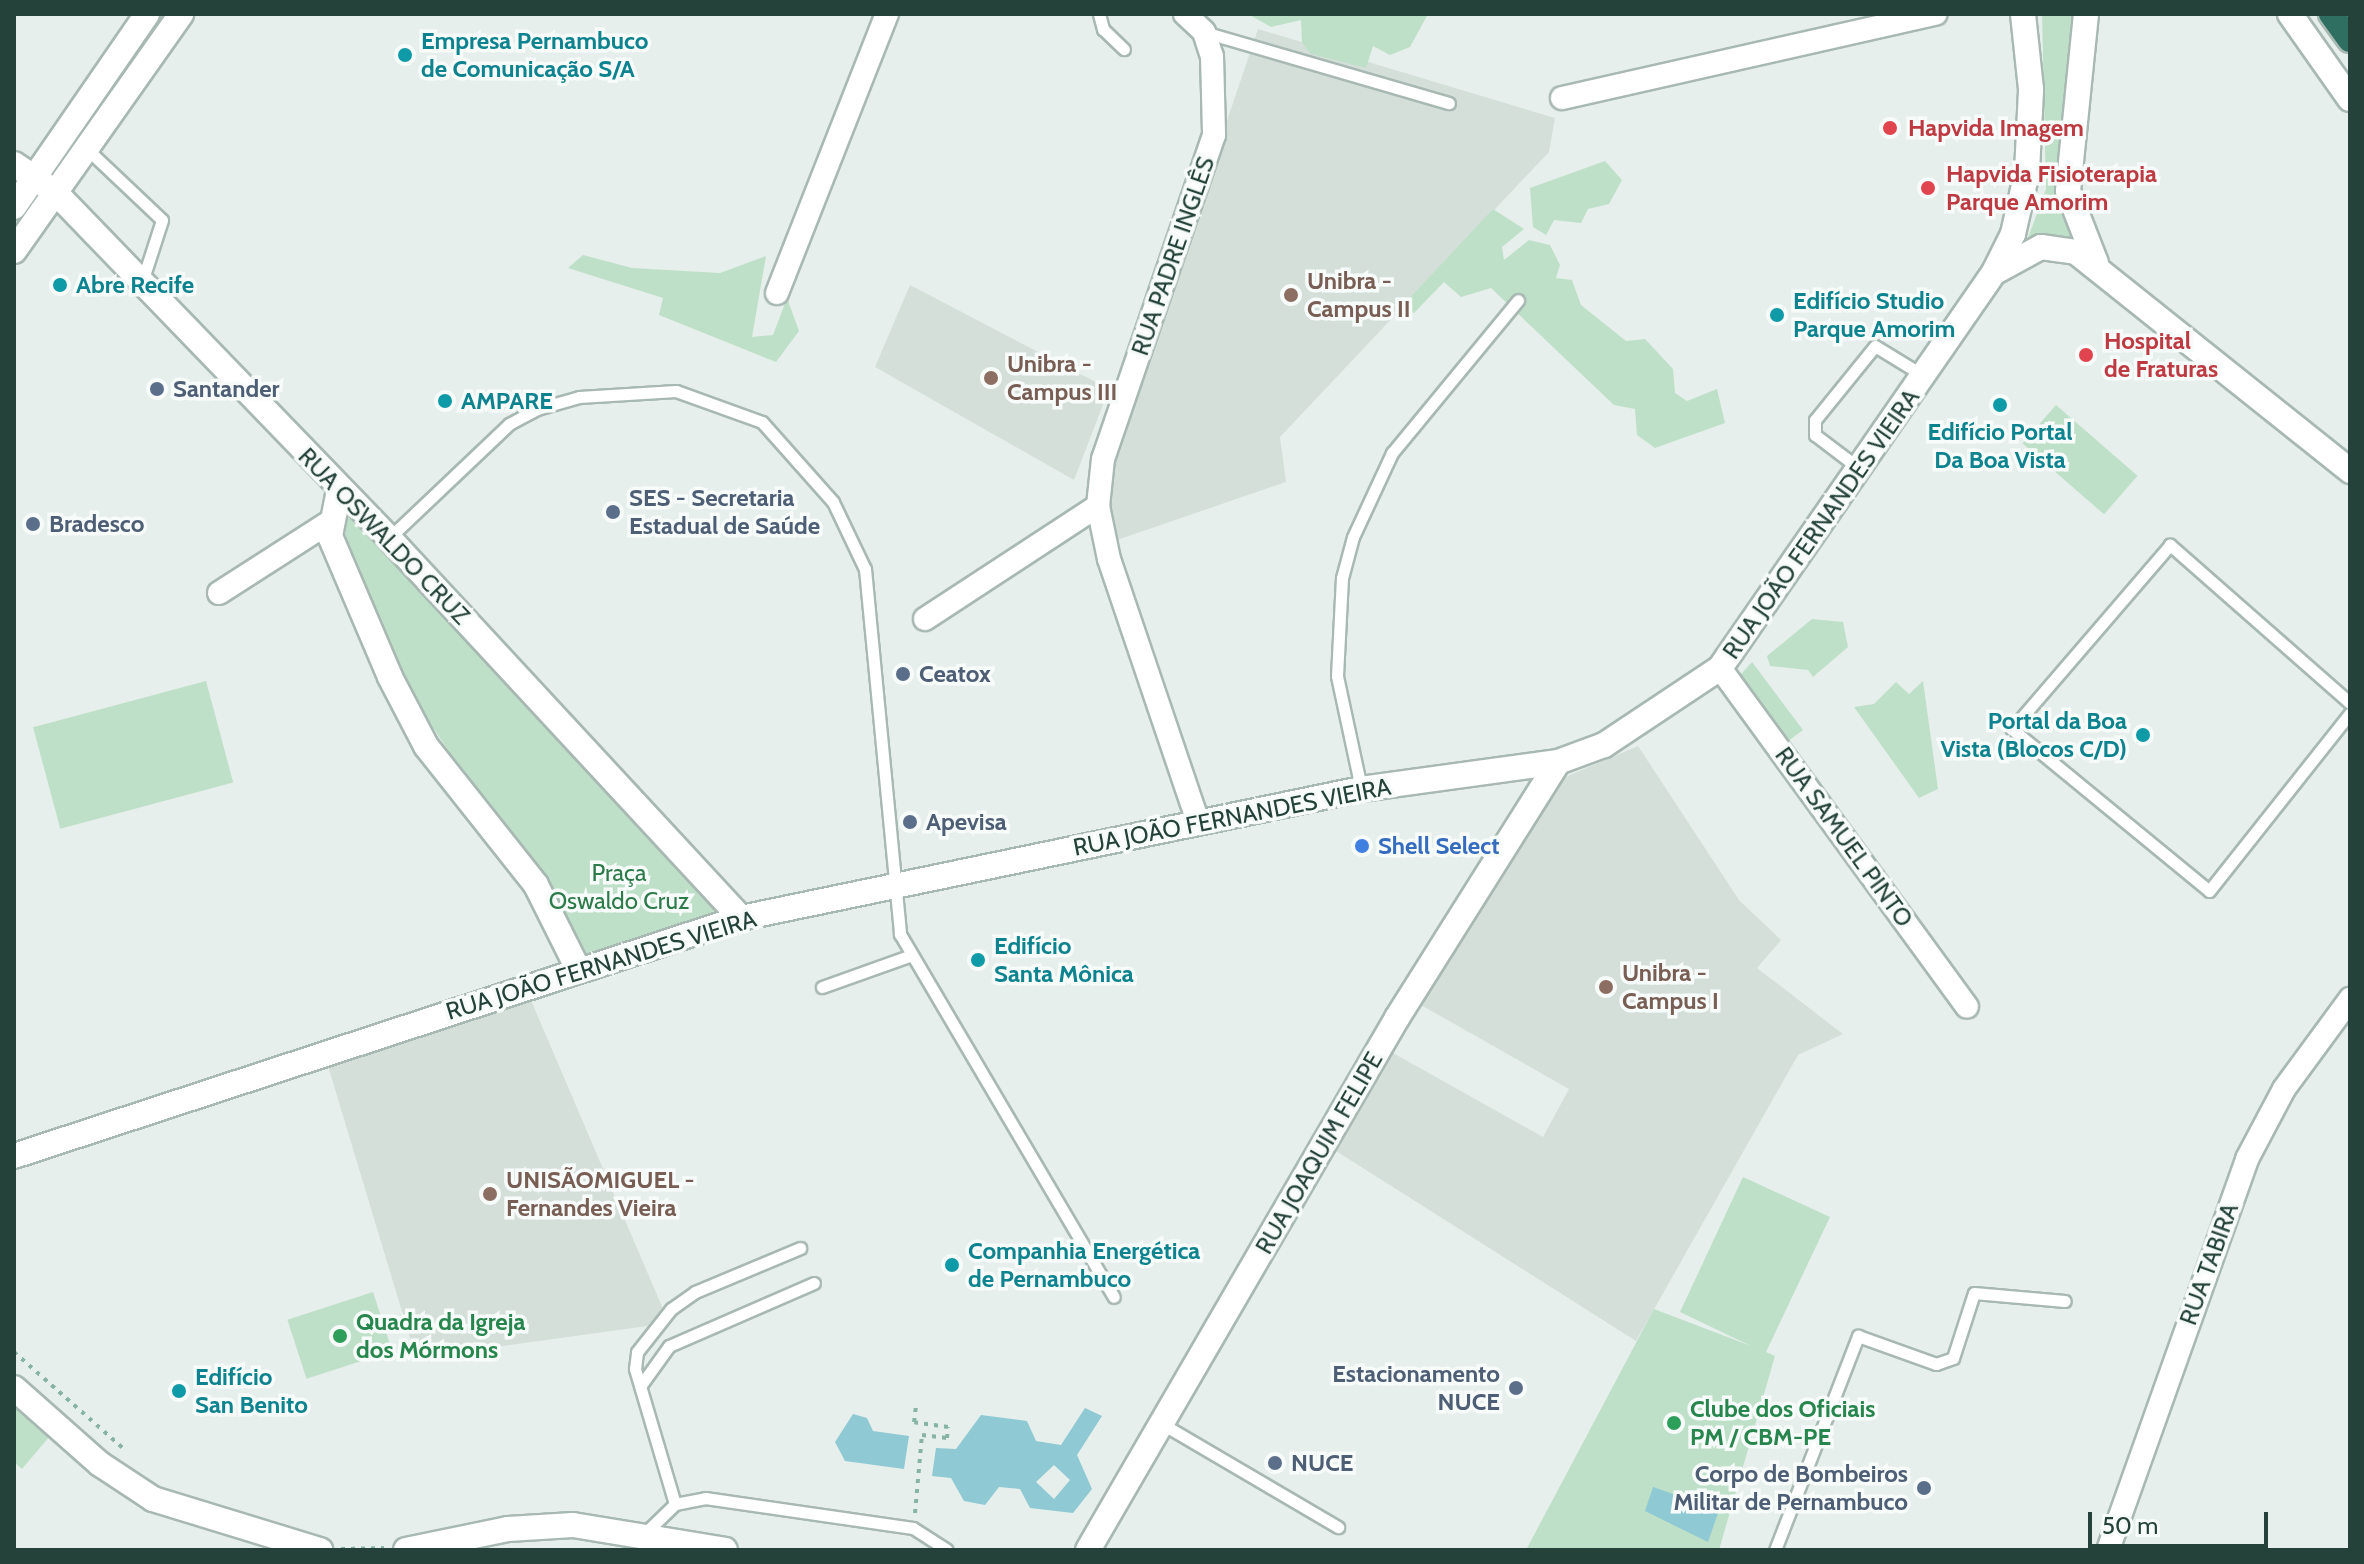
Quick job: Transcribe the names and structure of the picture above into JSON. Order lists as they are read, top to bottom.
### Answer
{
  "streets": {
    "street": [
      "RUA PADRE INGLÊS",
      "RUA JOÃO FERNANDES VIEIRA",
      "RUA OSWALDO CRUZ",
      "RUA SAMUEL PINTO",
      "RUA JOAQUIM FELIPE",
      "RUA TABIRA"
    ]
  },
  "crossings": [
    ["RUA PADRE INGLÊS", "RUA JOÃO FERNANDES VIEIRA"],
    ["RUA JOÃO FERNANDES VIEIRA", "RUA OSWALDO CRUZ"],
    ["RUA JOÃO FERNANDES VIEIRA", "RUA SAMUEL PINTO"],
    ["RUA JOÃO FERNANDES VIEIRA", "RUA JOAQUIM FELIPE"]
  ],
  "parks": ["Praça Oswaldo Cruz"],
  "places": [
    "Empresa Pernambuco de Comunicação S/A",
    "Hapvida Imagem",
    "Hapvida Fisioterapia Parque Amorim",
    "Abre Recife",
    "Unibra - Campus II",
    "Edifício Studio Parque Amorim",
    "Hospital de Fraturas",
    "Unibra - Campus III",
    "Santander",
    "AMPARE",
    "Edifício Portal Da Boa Vista",
    "SES - Secretaria Estadual de Saúde",
    "Bradesco",
    "Ceatox",
    "Portal da Boa Vista (Blocos C/D)",
    "Apevisa",
    "Shell Select",
    "Edifício Santa Mônica",
    "Unibra - Campus I",
    "UNISÃOMIGUEL - Fernandes Vieira",
    "Companhia Energética de Pernambuco",
    "Quadra da Igreja dos Mórmons",
    "Estacionamento NUCE",
    "Edifício San Benito",
    "Clube dos Oficiais PM / CBM-PE",
    "NUCE",
    "Corpo de Bombeiros Militar de Pernambuco"
  ],
  "scale_bar": "50 m"
}
